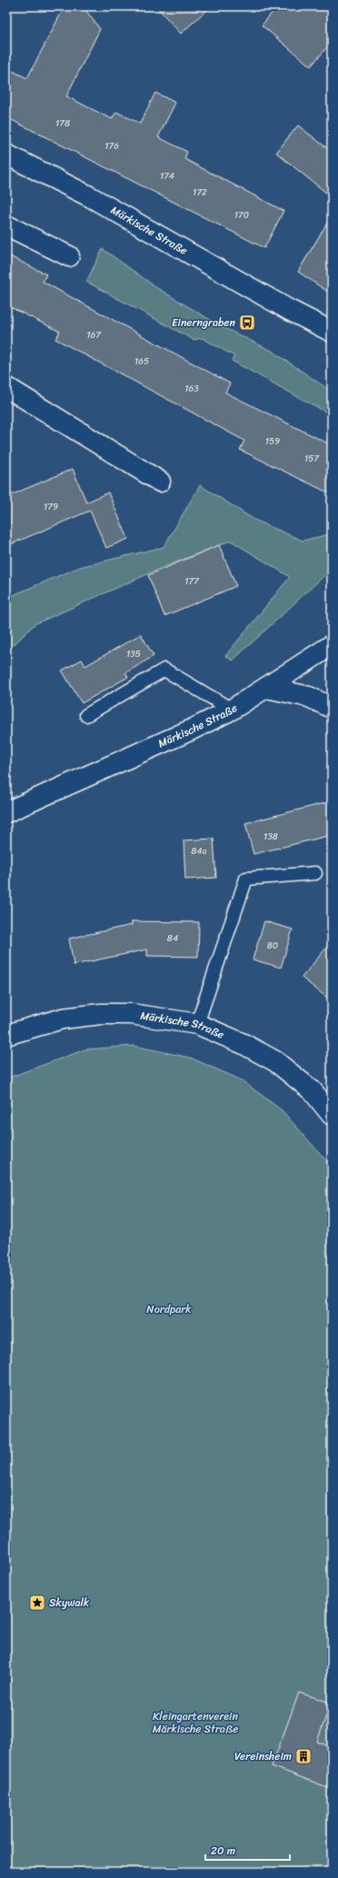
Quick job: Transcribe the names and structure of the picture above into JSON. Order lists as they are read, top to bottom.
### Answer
{
  "streets": {
    "main road": ["Märkische Straße"]
  },
  "parks": ["Nordpark", "Kleingartenverein Märkische Straße"],
  "places": {
    "bus stop": ["Einerngraben"],
    "place": ["Skywalk"],
    "building": ["Vereinsheim"]
  },
  "house_numbers": [
    "178",
    "176",
    "174",
    "172",
    "170",
    "167",
    "165",
    "163",
    "159",
    "157",
    "179",
    "177",
    "135",
    "138",
    "84a",
    "84",
    "80"
  ],
  "scale_bar": "20 m"
}
